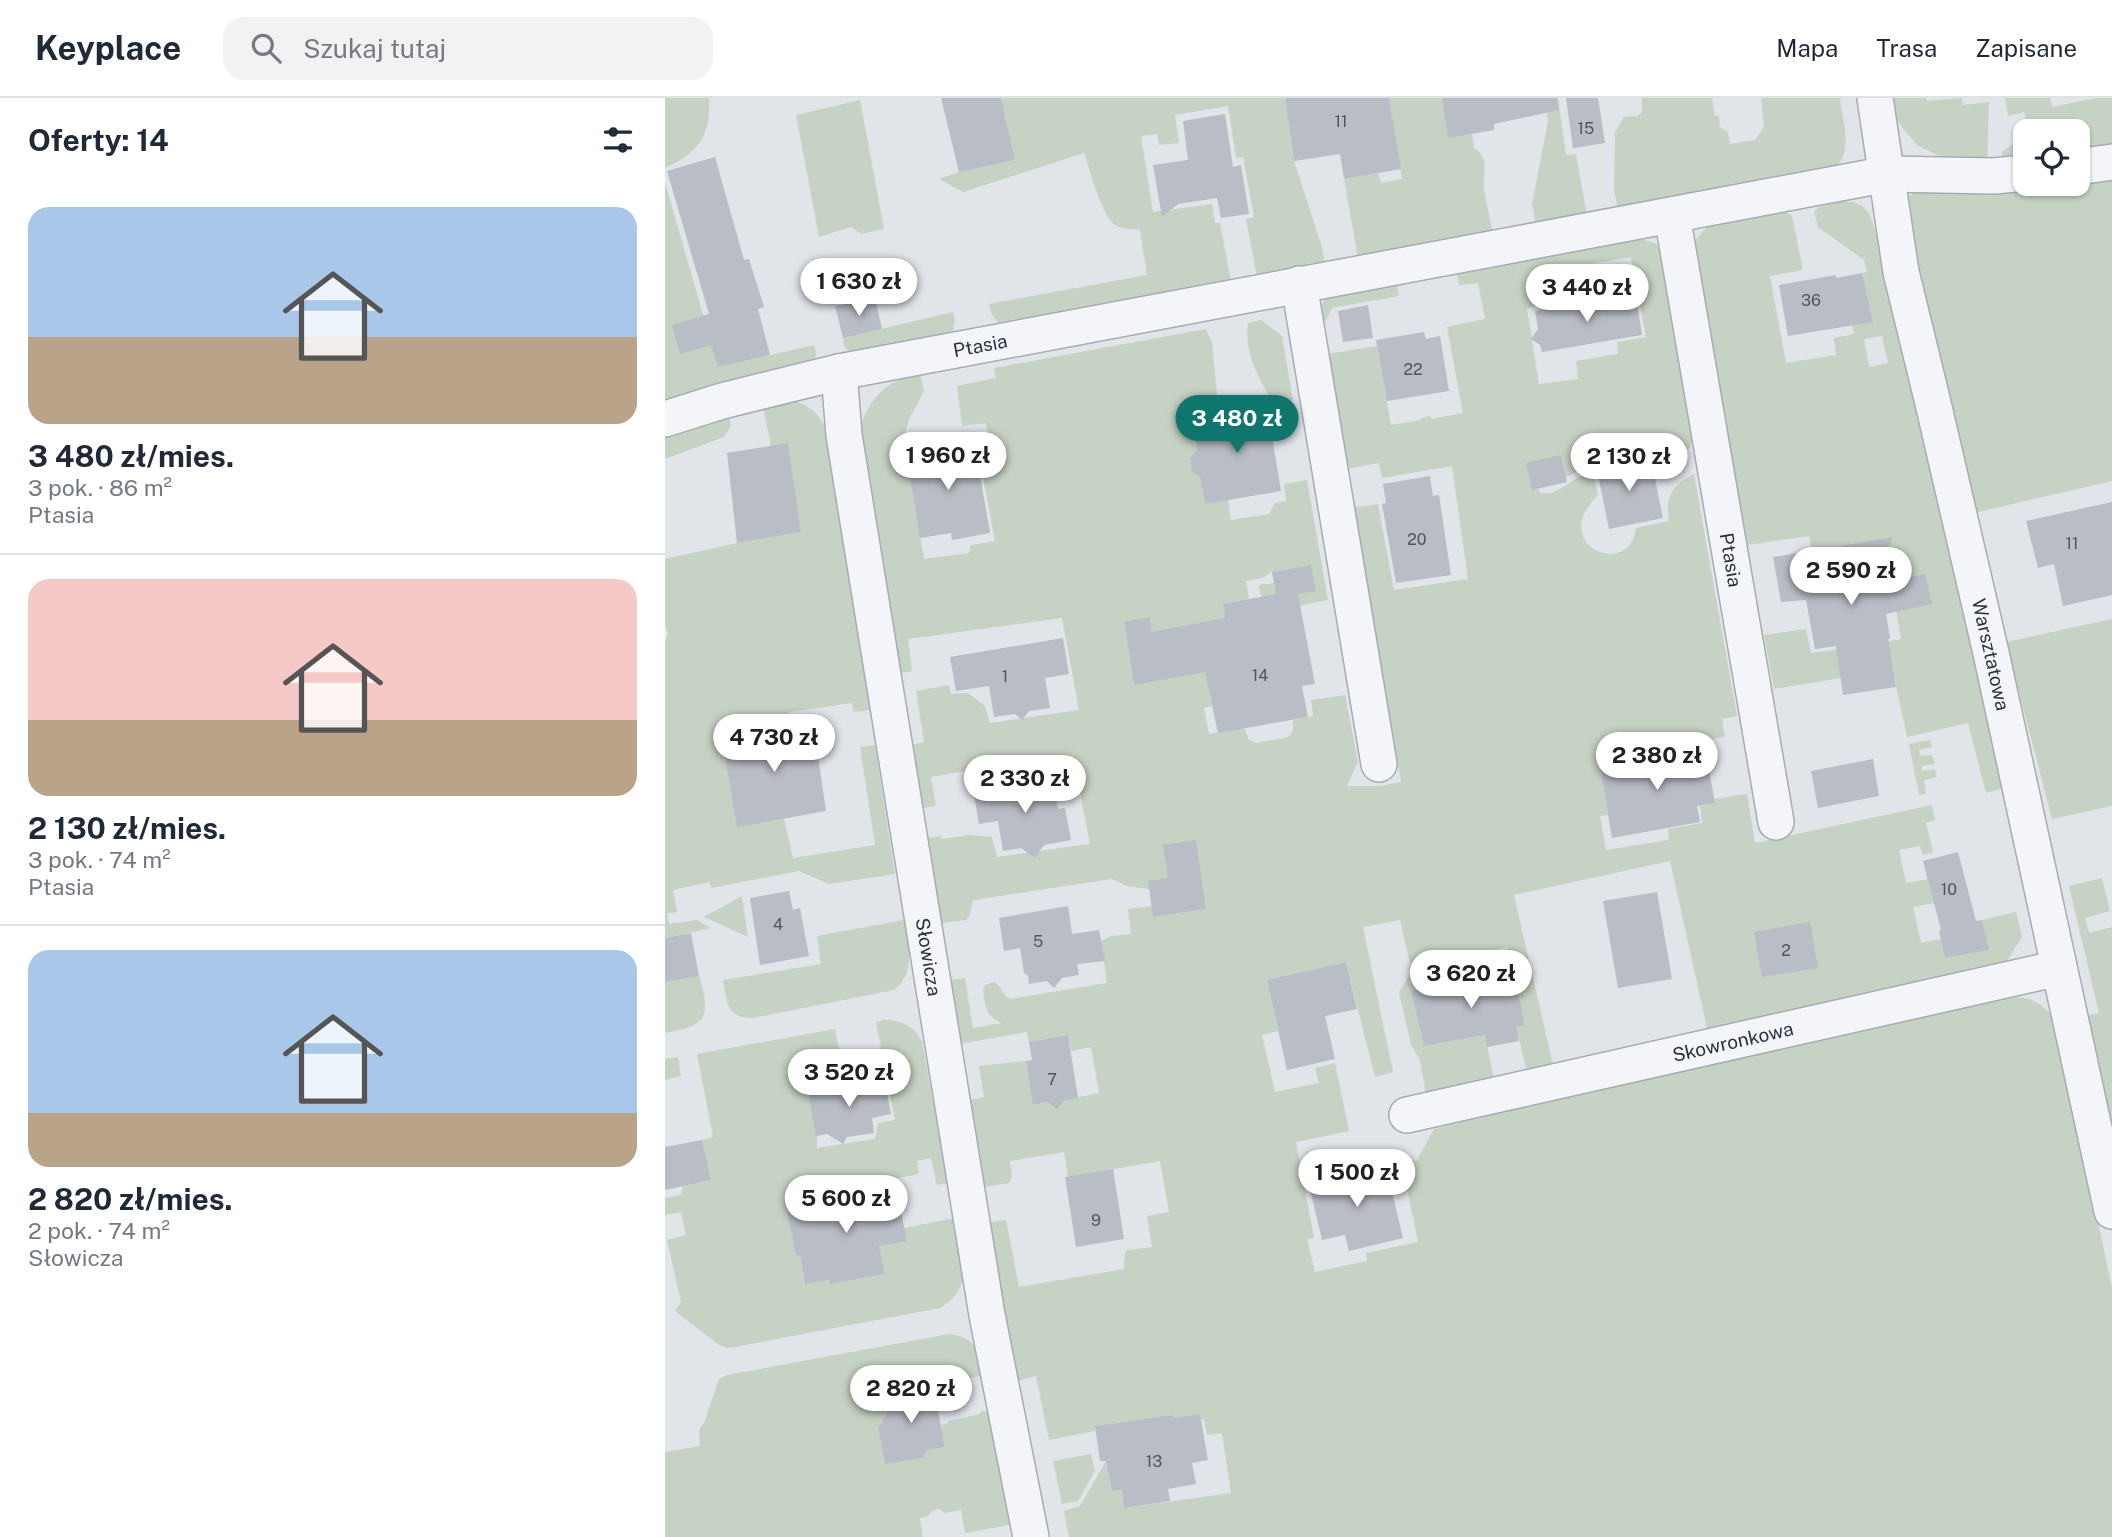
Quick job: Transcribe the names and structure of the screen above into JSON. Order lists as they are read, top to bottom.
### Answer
{
  "streets": {
    "street": [
      "Ptasia",
      "Warsztatowa",
      "Słowicza",
      "Skowronkowa"
    ]
  },
  "crossings": [
    ["Ptasia", "Warsztatowa"],
    ["Ptasia", "Słowicza"],
    ["Warsztatowa", "Skowronkowa"]
  ],
  "house_numbers": [
    "11",
    "15",
    "36",
    "22",
    "20",
    "11",
    "14",
    "1",
    "10",
    "4",
    "5",
    "2",
    "7",
    "9",
    "13"
  ],
  "page": {
    "header": "Keyplace",
    "search": "Szukaj tutaj",
    "nav": ["Mapa", "Trasa", "Zapisane"],
    "heading": "Oferty: 14",
    "list": [
      {
        "name": "3 480 zł/mies.",
        "note": "3 pok. · 86 m² · Ptasia"
      },
      {
        "name": "2 130 zł/mies.",
        "note": "3 pok. · 74 m² · Ptasia"
      },
      {
        "name": "2 820 zł/mies.",
        "note": "2 pok. · 74 m² · Słowicza"
      }
    ],
    "price": [
      "1 630 zł",
      "3 440 zł",
      "3 480 zł",
      "1 960 zł",
      "2 130 zł",
      "2 590 zł",
      "4 730 zł",
      "2 380 zł",
      "2 330 zł",
      "3 620 zł",
      "3 520 zł",
      "1 500 zł",
      "5 600 zł",
      "2 820 zł"
    ]
  }
}
